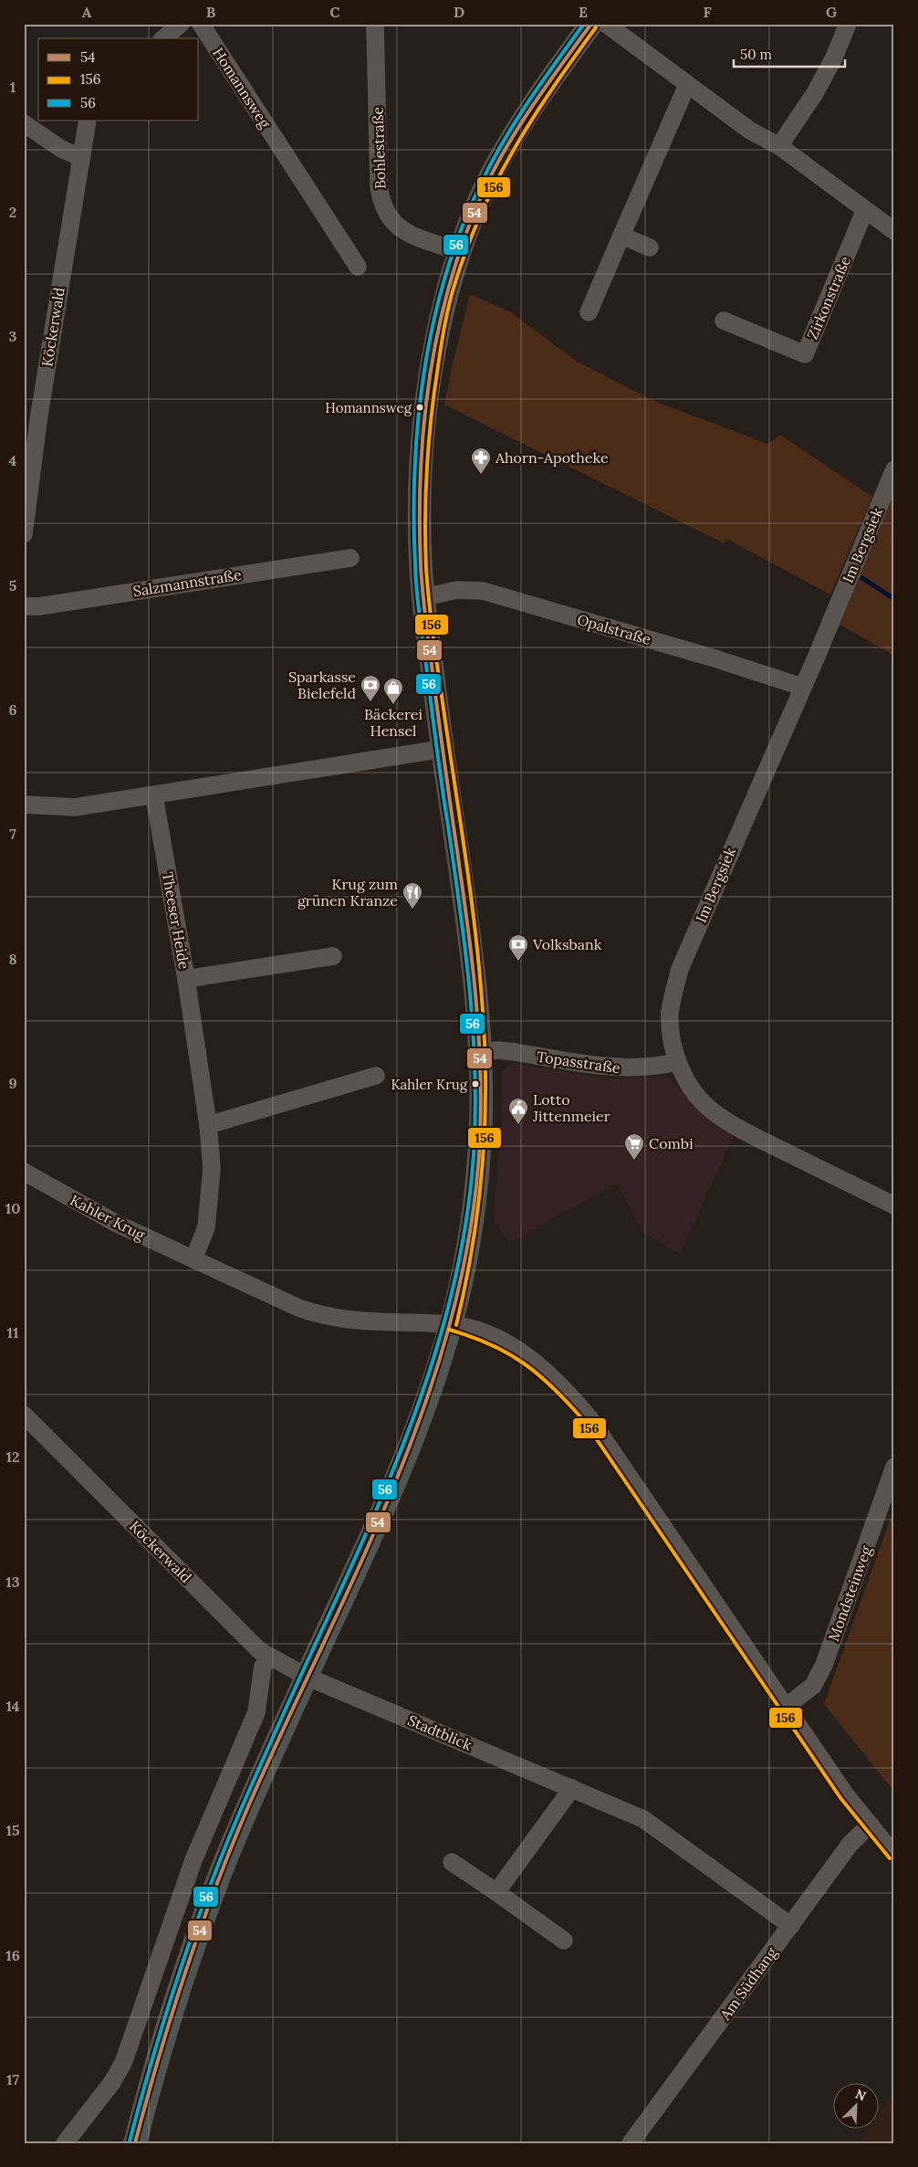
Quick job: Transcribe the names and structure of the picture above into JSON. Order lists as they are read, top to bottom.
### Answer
{
  "streets": {
    "street": [
      "Homannsweg",
      "Bohlestraße",
      "Zirkonstraße",
      "Köckerwald",
      "Im Bergsiek",
      "Salzmannstraße",
      "Opalstraße",
      "Theeser Heide",
      "Topasstraße",
      "Kahler Krug",
      "Mondsteinweg",
      "Stadtblick",
      "Am Südhang"
    ]
  },
  "crossings": [
    ["Köckerwald", "Stadtblick"],
    ["Im Bergsiek", "Opalstraße"],
    ["Im Bergsiek", "Topasstraße"],
    ["Kahler Krug", "Mondsteinweg"],
    ["Kahler Krug", "Am Südhang"],
    ["Stadtblick", "Am Südhang"]
  ],
  "places": {
    "other": ["Homannsweg", "Kahler Krug"],
    "pharmacy": ["Ahorn-Apotheke"],
    "bank": ["Sparkasse Bielefeld", "Volksbank"],
    "shop": ["Bäckerei Hensel"],
    "restaurant": ["Krug zum grünen Kranze"],
    "public building": ["Lotto Jittenmeier"],
    "supermarket": ["Combi"]
  },
  "lines": ["transit line 54", "transit line 56", "transit line 156"],
  "legend": ["54", "156", "56"],
  "scale_bar": "50 m",
  "north": "top right",
  "grid": {
    "columns": [
      "A",
      "B",
      "C",
      "D",
      "E",
      "F",
      "G"
    ],
    "rows": [
      "1",
      "2",
      "3",
      "4",
      "5",
      "6",
      "7",
      "8",
      "9",
      "10",
      "11",
      "12",
      "13",
      "14",
      "15",
      "16",
      "17"
    ]
  }
}
